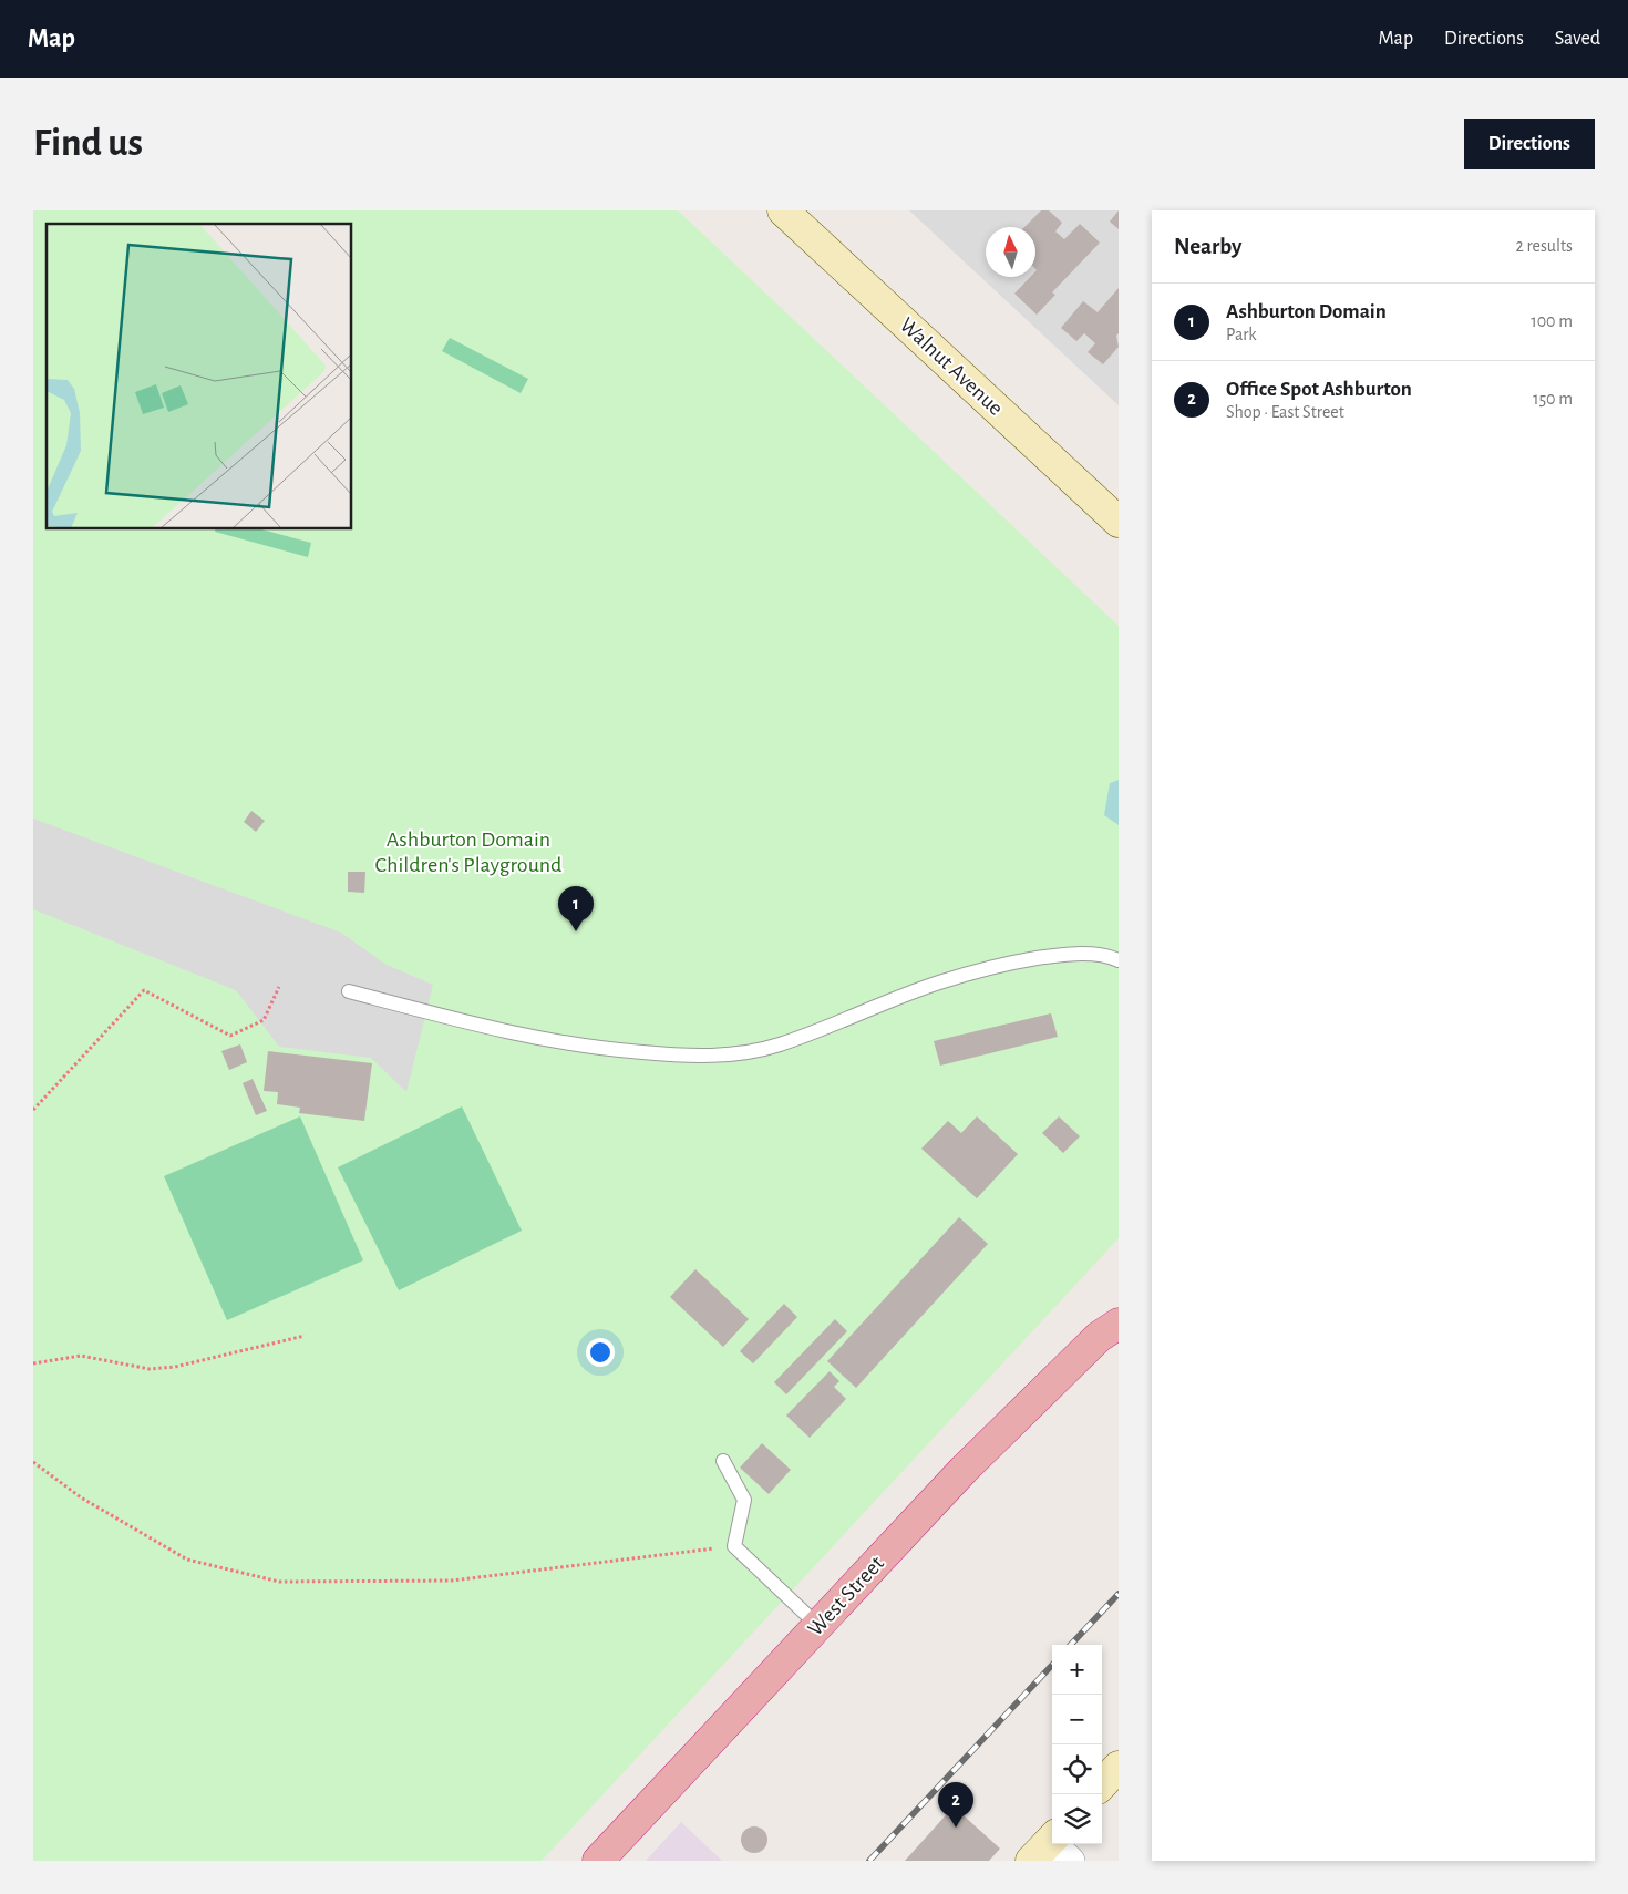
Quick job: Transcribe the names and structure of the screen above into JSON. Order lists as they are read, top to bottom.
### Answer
{
  "streets": {
    "highway": ["West Street"],
    "main road": ["Walnut Avenue"]
  },
  "parks": ["Ashburton Domain Children's Playground"],
  "north": "top",
  "page": {
    "header": "Map",
    "nav": ["Map", "Directions", "Saved"],
    "buttons": "Directions",
    "title": "Find us",
    "heading": ["Nearby", "2 results"],
    "list": [
      {
        "mark": "1",
        "name": "Ashburton Domain",
        "note": "Park",
        "value": "100 m"
      },
      {
        "mark": "2",
        "name": "Office Spot Ashburton",
        "note": "Shop · East Street",
        "value": "150 m"
      }
    ],
    "pins": ["1", "2"],
    "map_buttons": ["+", "−"]
  }
}
